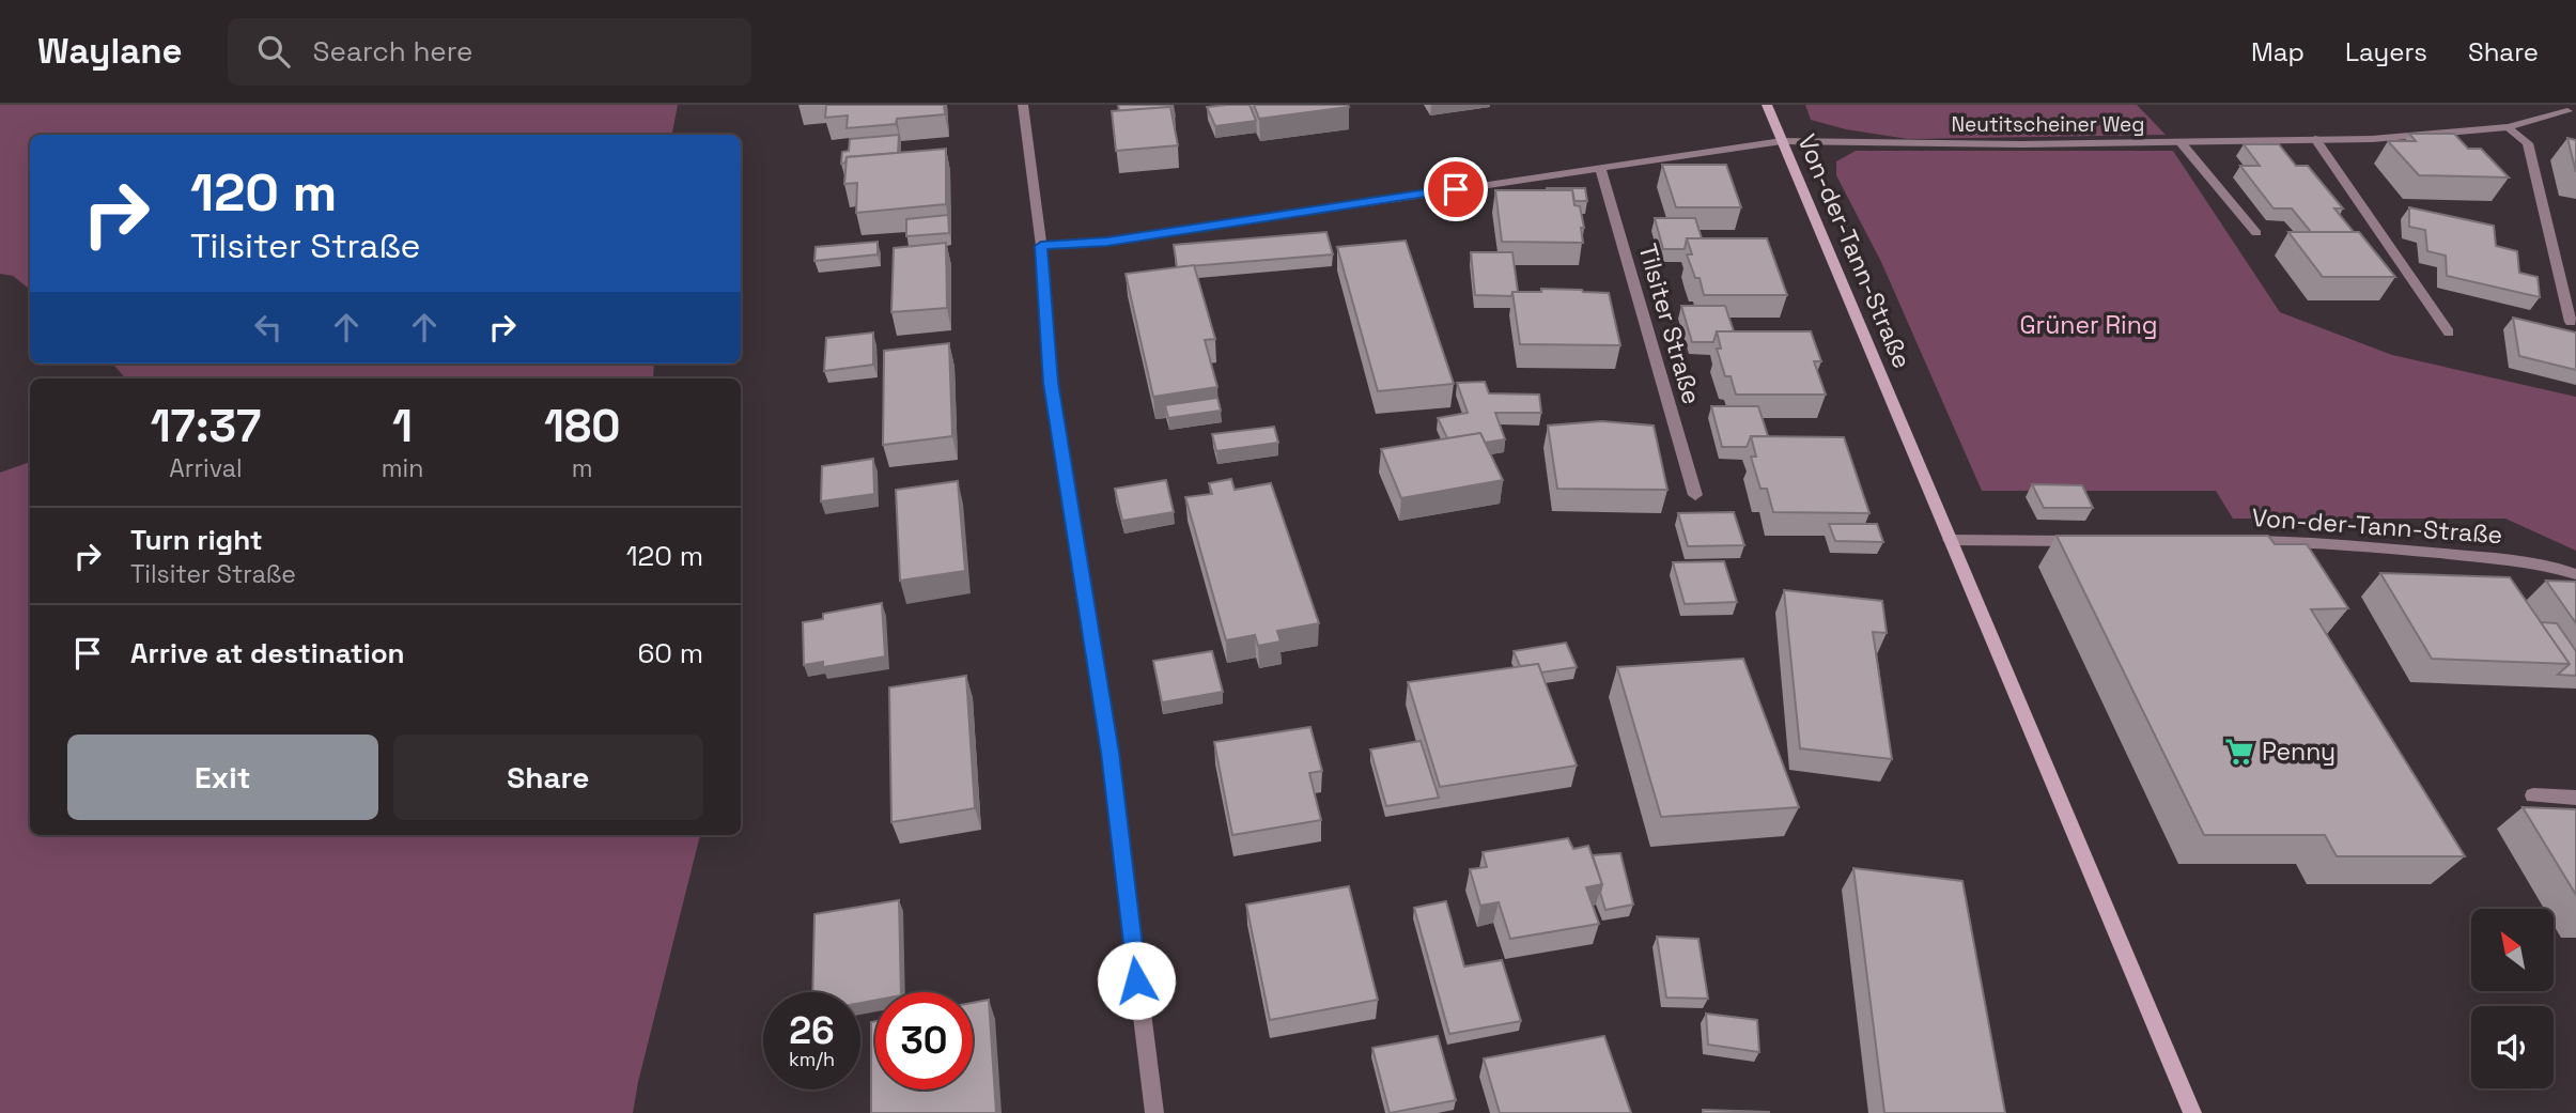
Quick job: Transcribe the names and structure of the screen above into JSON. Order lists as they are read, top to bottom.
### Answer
{
  "streets": {
    "street": ["Neutitscheiner Weg", "Von-der-Tann-Straße", "Tilsiter Straße"]
  },
  "crossings": [
    ["Neutitscheiner Weg", "Von-der-Tann-Straße"]
  ],
  "parks": ["Grüner Ring"],
  "places": {
    "supermarket": ["Penny"]
  },
  "north": "top left",
  "page": {
    "header": "Waylane",
    "search": "Search here",
    "nav": ["Map", "Layers", "Share"],
    "turn": ["120 m", "Tilsiter Straße"],
    "eta": [
      "17:37",
      "Arrival",
      "1",
      "min",
      "180",
      "m"
    ],
    "list": [
      {
        "name": "Turn right",
        "note": "Tilsiter Straße",
        "value": "120 m"
      },
      {
        "name": "Arrive at destination",
        "value": "60 m"
      }
    ],
    "buttons": ["Exit", "Share"],
    "speed": "26 km/h",
    "limit": "30"
  }
}
